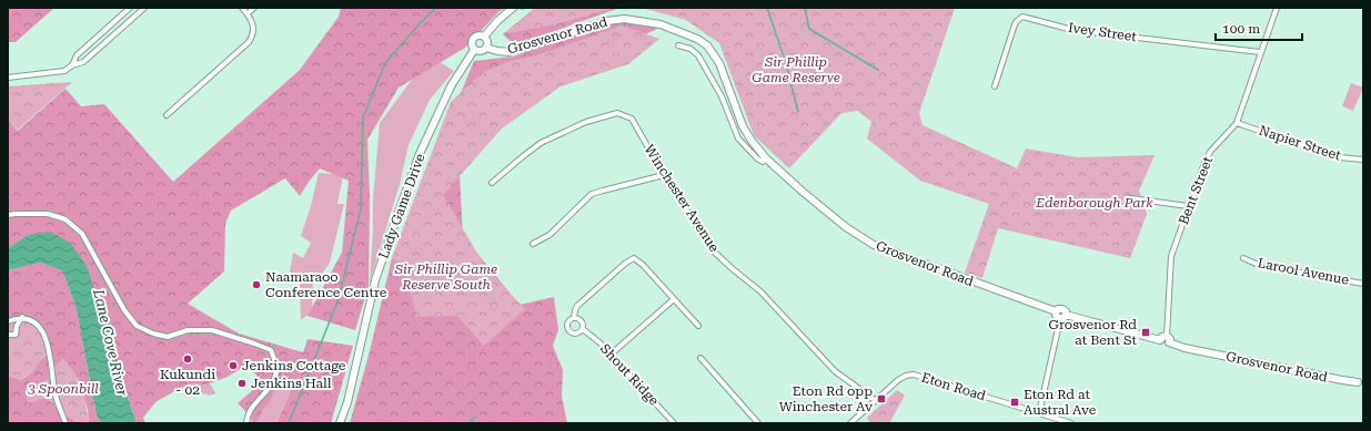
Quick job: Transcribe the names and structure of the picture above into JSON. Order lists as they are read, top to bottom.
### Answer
{
  "streets": {
    "street": [
      "Ivey Street",
      "Grosvenor Road",
      "Napier Street",
      "Bent Street",
      "Winchester Avenue",
      "Lady Game Drive",
      "Larool Avenue",
      "Shout Ridge",
      "Eton Road"
    ]
  },
  "crossings": [
    ["Ivey Street", "Bent Street"],
    ["Grosvenor Road", "Bent Street"],
    ["Grosvenor Road", "Lady Game Drive"],
    ["Napier Street", "Bent Street"],
    ["Winchester Avenue", "Eton Road"]
  ],
  "water": ["Lane Cove River"],
  "parks": [
    "Sir Phillip Game Reserve",
    "Edenborough Park",
    "Sir Phillip Game Reserve South",
    "3 Spoonbill"
  ],
  "places": {
    "other": [
      "Naamaraoo Conference Centre",
      "Kukundi - 02",
      "Jenkins Cottage",
      "Jenkins Hall"
    ],
    "transit": ["Grosvenor Rd at Bent St", "Eton Rd opp Winchester Av", "Eton Rd at Austral Ave"]
  },
  "scale_bar": "100 m"
}
